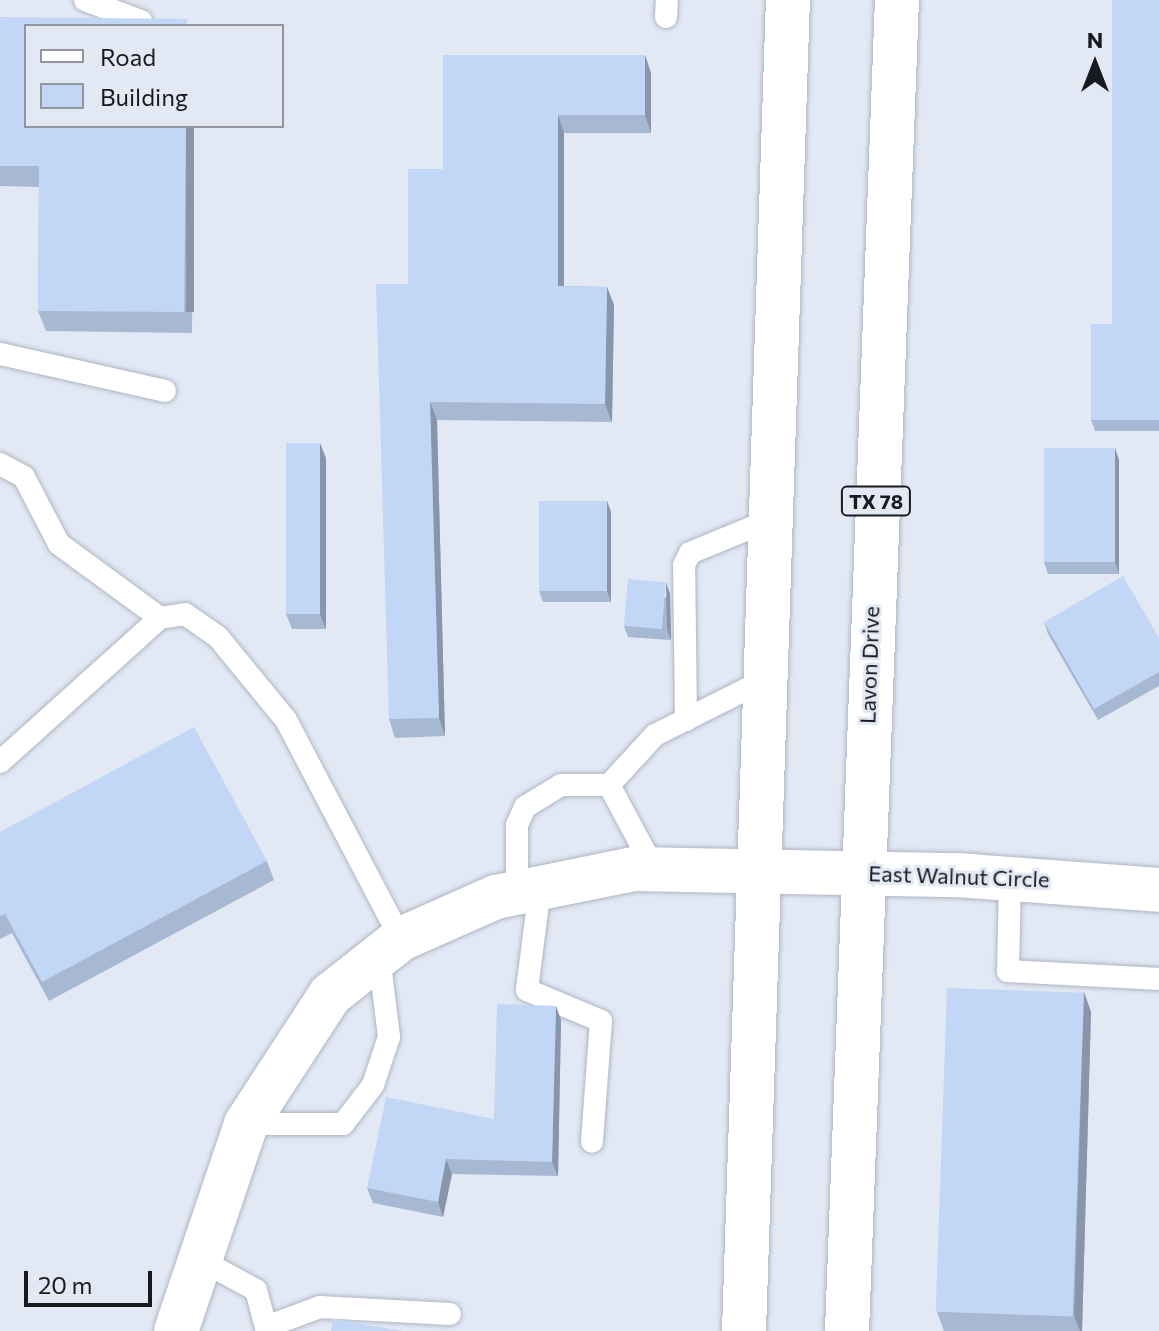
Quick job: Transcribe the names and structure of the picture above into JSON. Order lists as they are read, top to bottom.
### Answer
{
  "streets": {
    "main road": ["TX 78", "Lavon Drive", "East Walnut Circle"]
  },
  "crossings": [
    ["Lavon Drive", "East Walnut Circle"]
  ],
  "legend": ["Road", "Building"],
  "scale_bar": "20 m",
  "north": "top"
}
